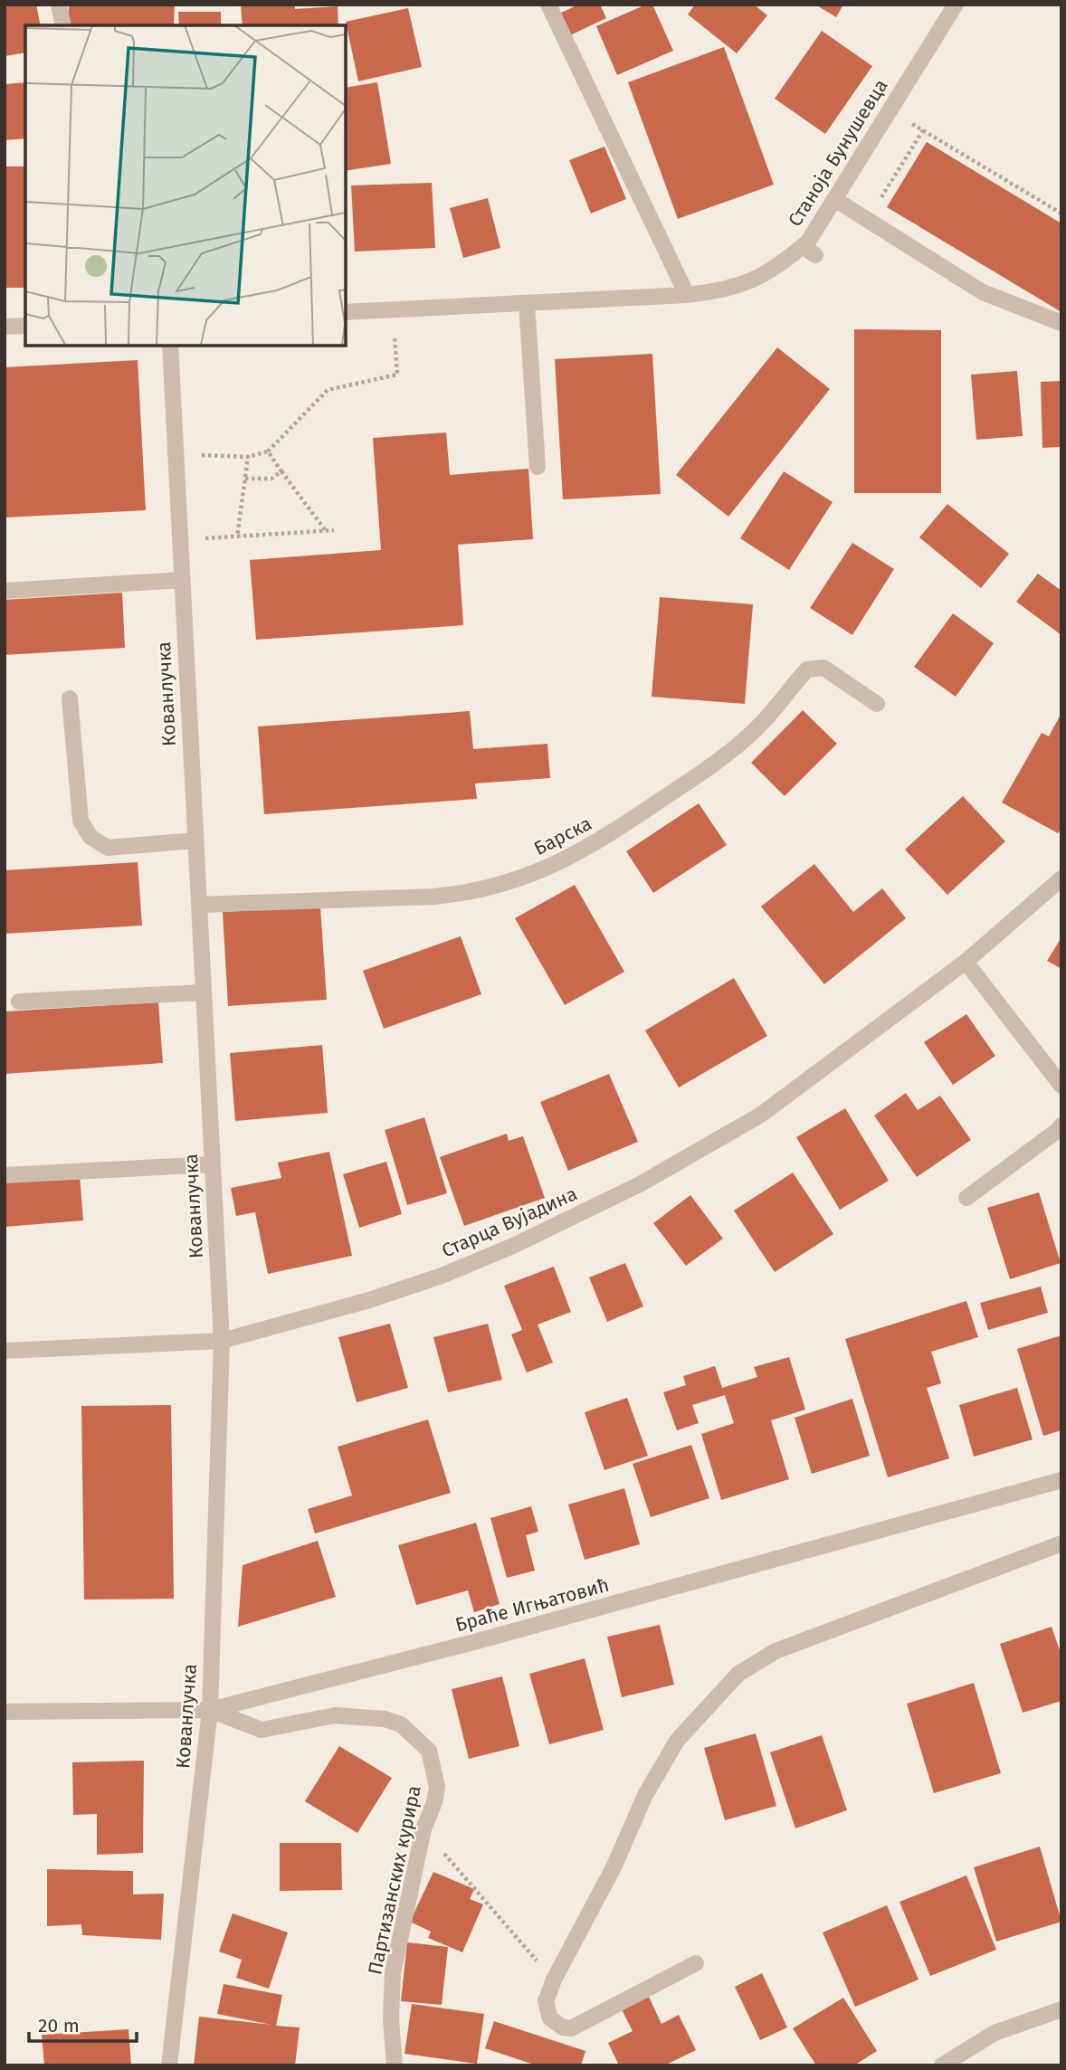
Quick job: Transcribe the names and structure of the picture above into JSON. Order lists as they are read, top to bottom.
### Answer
{
  "streets": {
    "street": [
      "Станоја Бунушевца",
      "Кованлучка",
      "Барска",
      "Старца Вујадина",
      "Браће Игњатовић",
      "Партизанских курира"
    ]
  },
  "crossings": [
    ["Кованлучка", "Барска"],
    ["Кованлучка", "Старца Вујадина"],
    ["Кованлучка", "Браће Игњатовић"],
    ["Кованлучка", "Партизанских курира"],
    ["Браће Игњатовић", "Партизанских курира"]
  ],
  "scale_bar": "20 m"
}
